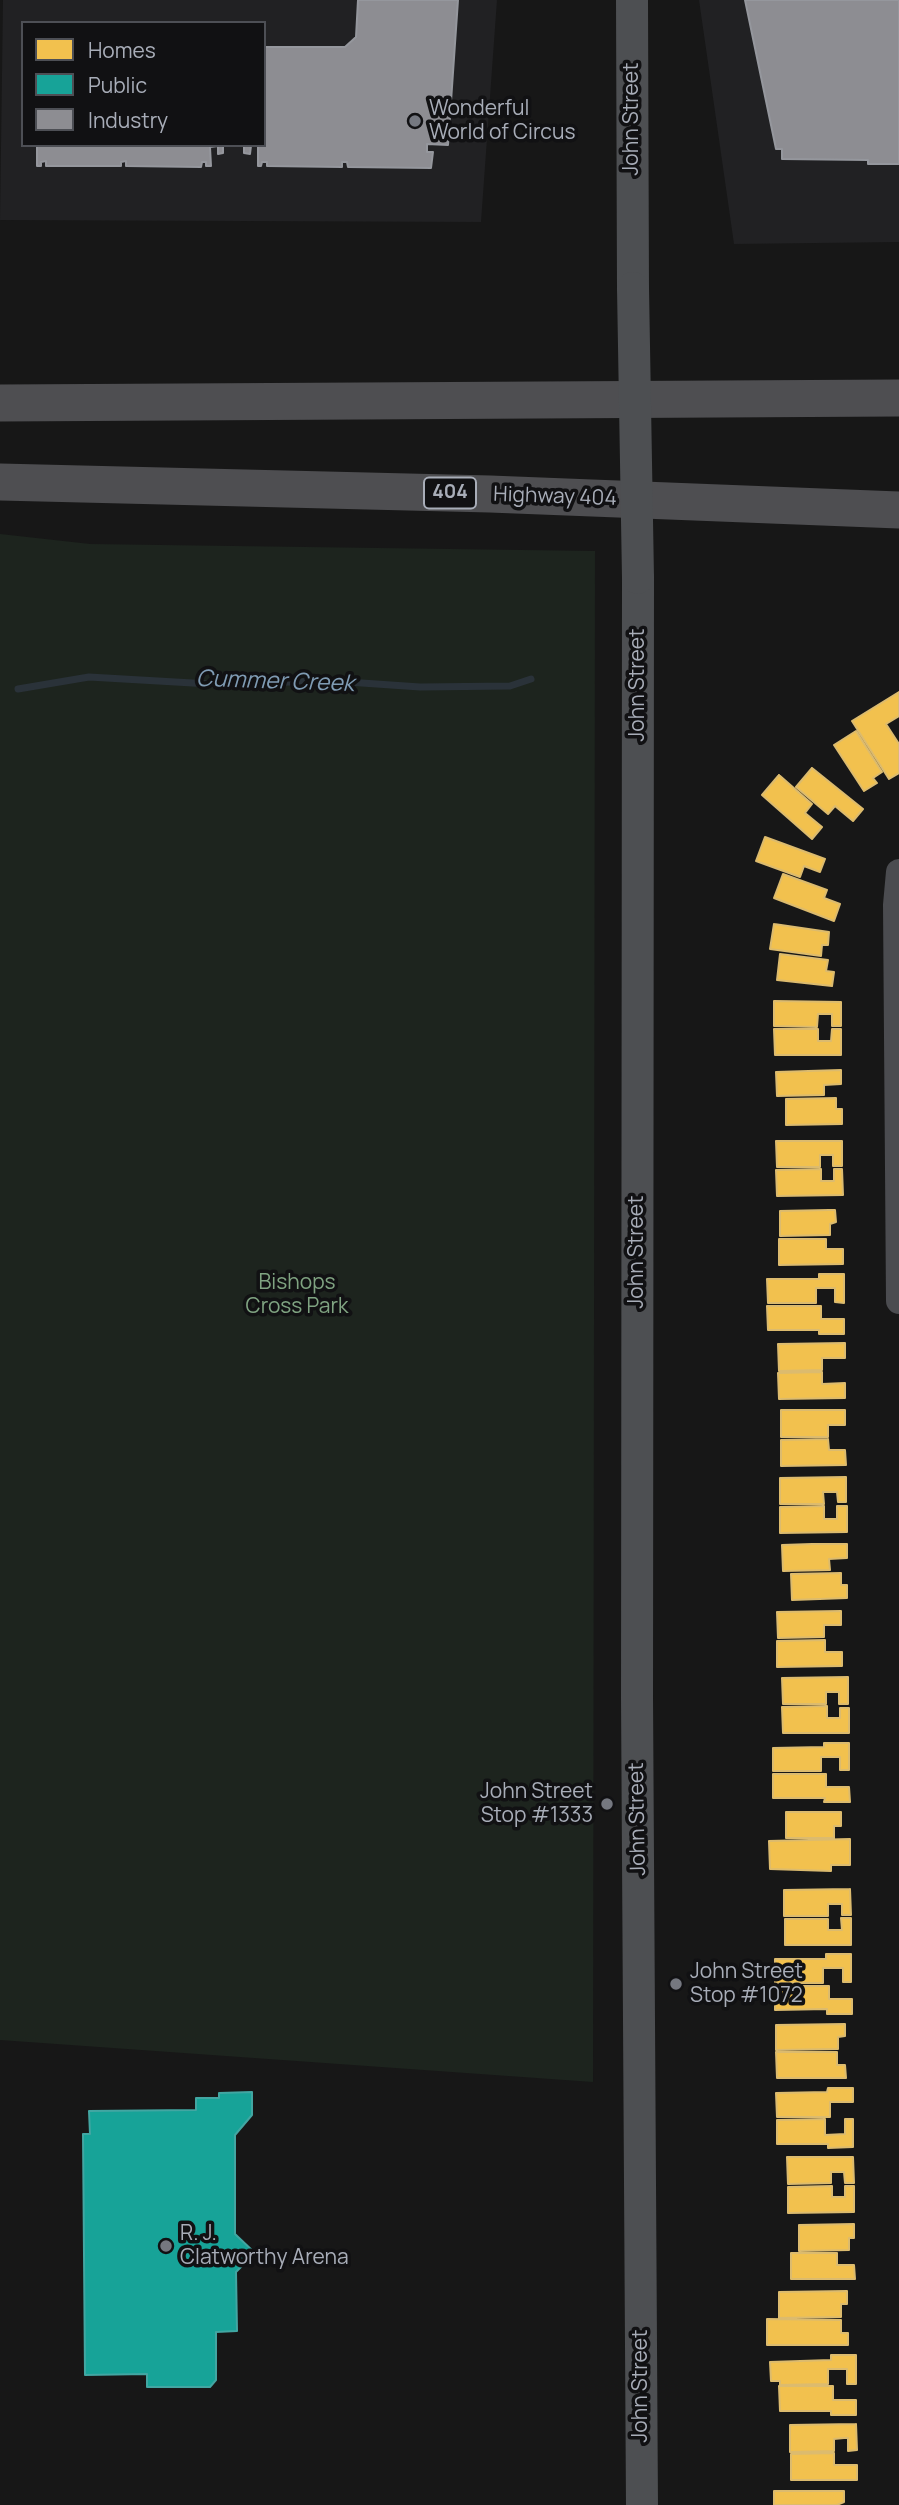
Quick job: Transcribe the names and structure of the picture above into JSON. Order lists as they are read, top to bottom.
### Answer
{
  "streets": {
    "highway": ["404", "Highway 404"],
    "main road": ["John Street"]
  },
  "water": ["Cummer Creek"],
  "parks": ["Bishops Cross Park"],
  "places": [
    "Wonderful World of Circus",
    "John Street Stop #1333",
    "John Street Stop #1072",
    "R. J. Clatworthy Arena"
  ],
  "legend": ["Homes", "Public", "Industry"]
}
